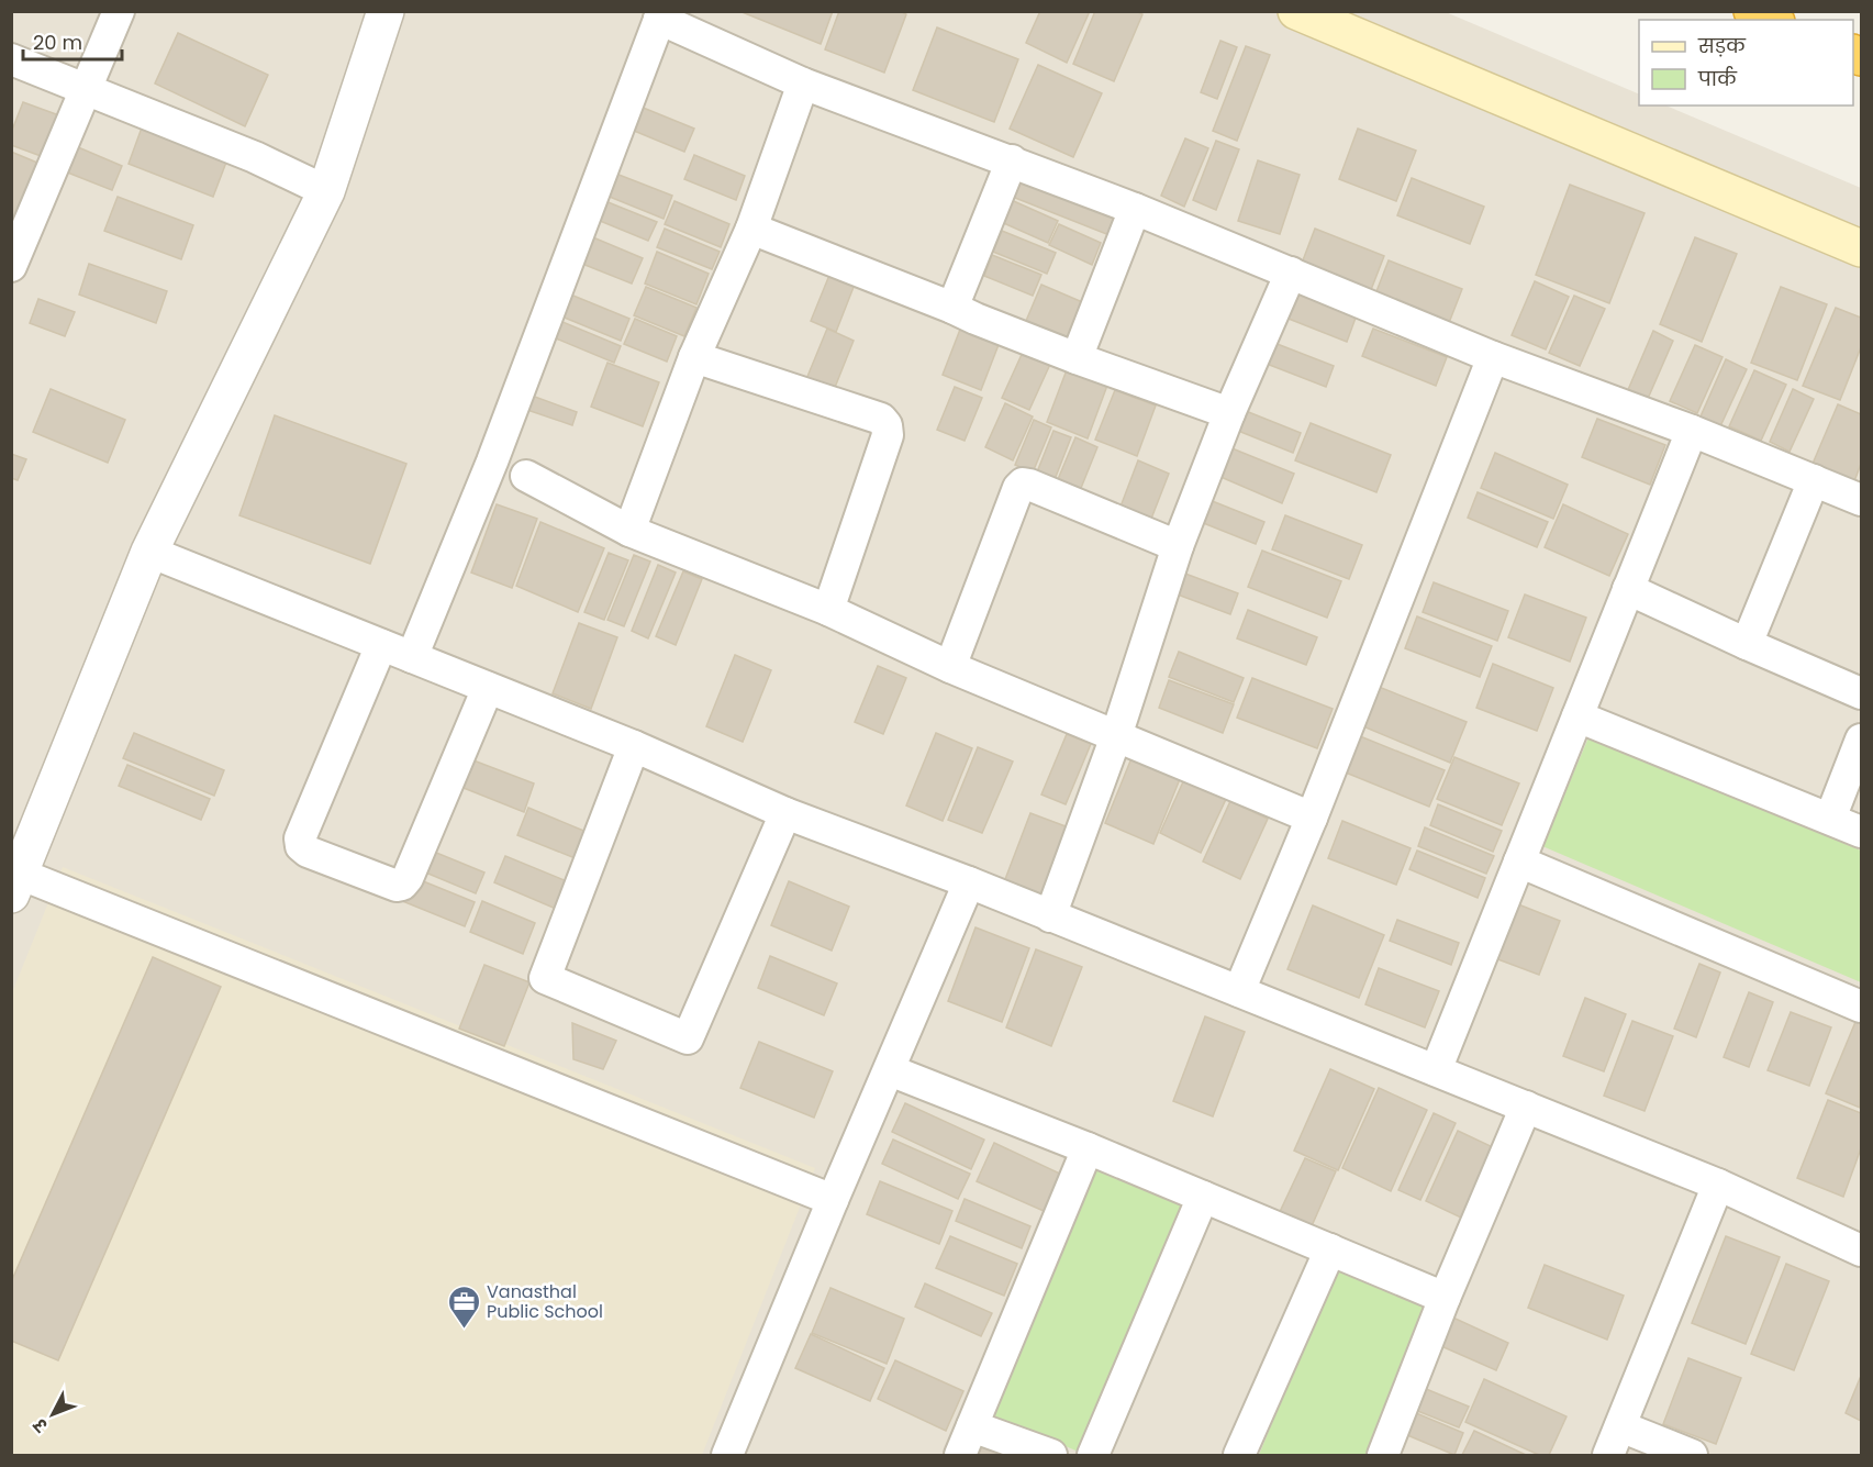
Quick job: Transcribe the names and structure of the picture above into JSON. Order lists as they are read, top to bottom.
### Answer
{
  "places": {
    "office": ["Vanasthal Public School"]
  },
  "legend": ["सड़क", "पार्क"],
  "scale_bar": "20 m",
  "north": "bottom left"
}
